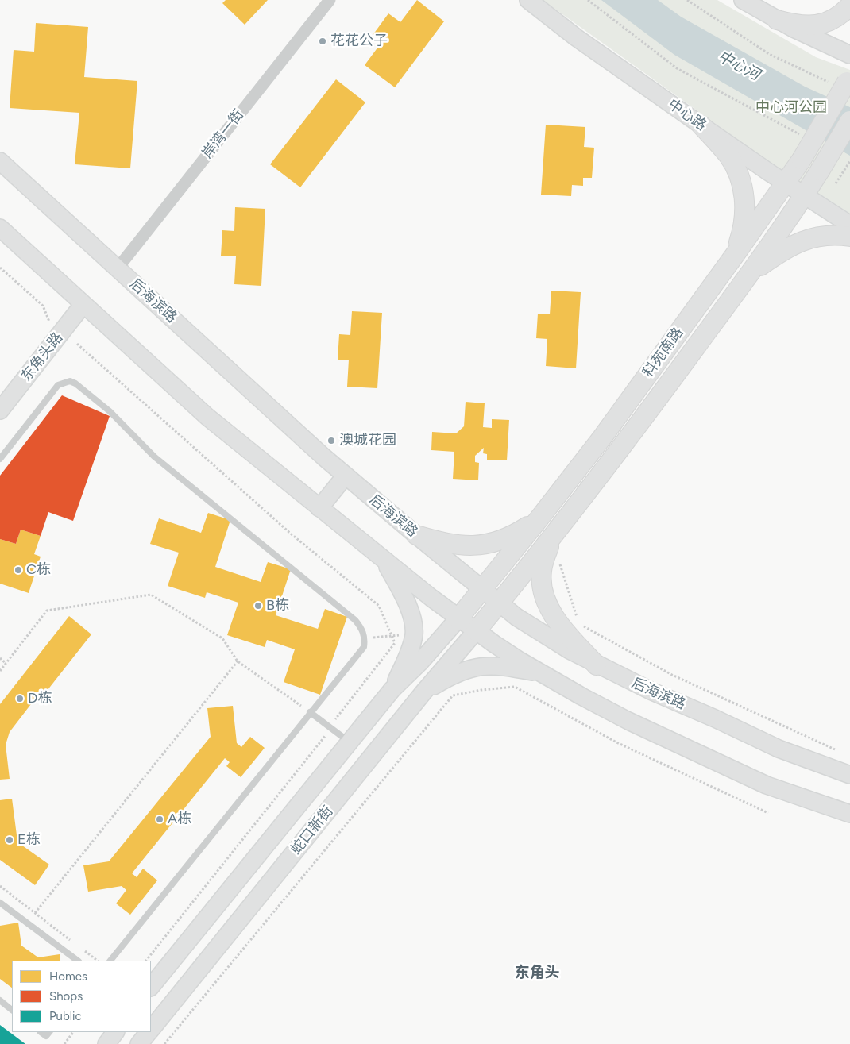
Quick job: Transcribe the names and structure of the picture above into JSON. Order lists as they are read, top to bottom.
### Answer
{
  "streets": {
    "main road": [
      "中心路",
      "后海滨路",
      "科苑南路",
      "东角头路",
      "蛇口新街"
    ],
    "street": ["岸湾一街"]
  },
  "crossings": [
    ["中心路", "科苑南路"],
    ["岸湾一街", "后海滨路"],
    ["后海滨路", "科苑南路"],
    ["科苑南路", "蛇口新街"]
  ],
  "districts": ["东角头"],
  "water": ["中心河"],
  "parks": ["中心河公园"],
  "places": [
    "花花公子",
    "澳城花园",
    "C栋",
    "B栋",
    "D栋",
    "A栋",
    "E栋"
  ],
  "legend": ["Homes", "Shops", "Public"]
}
